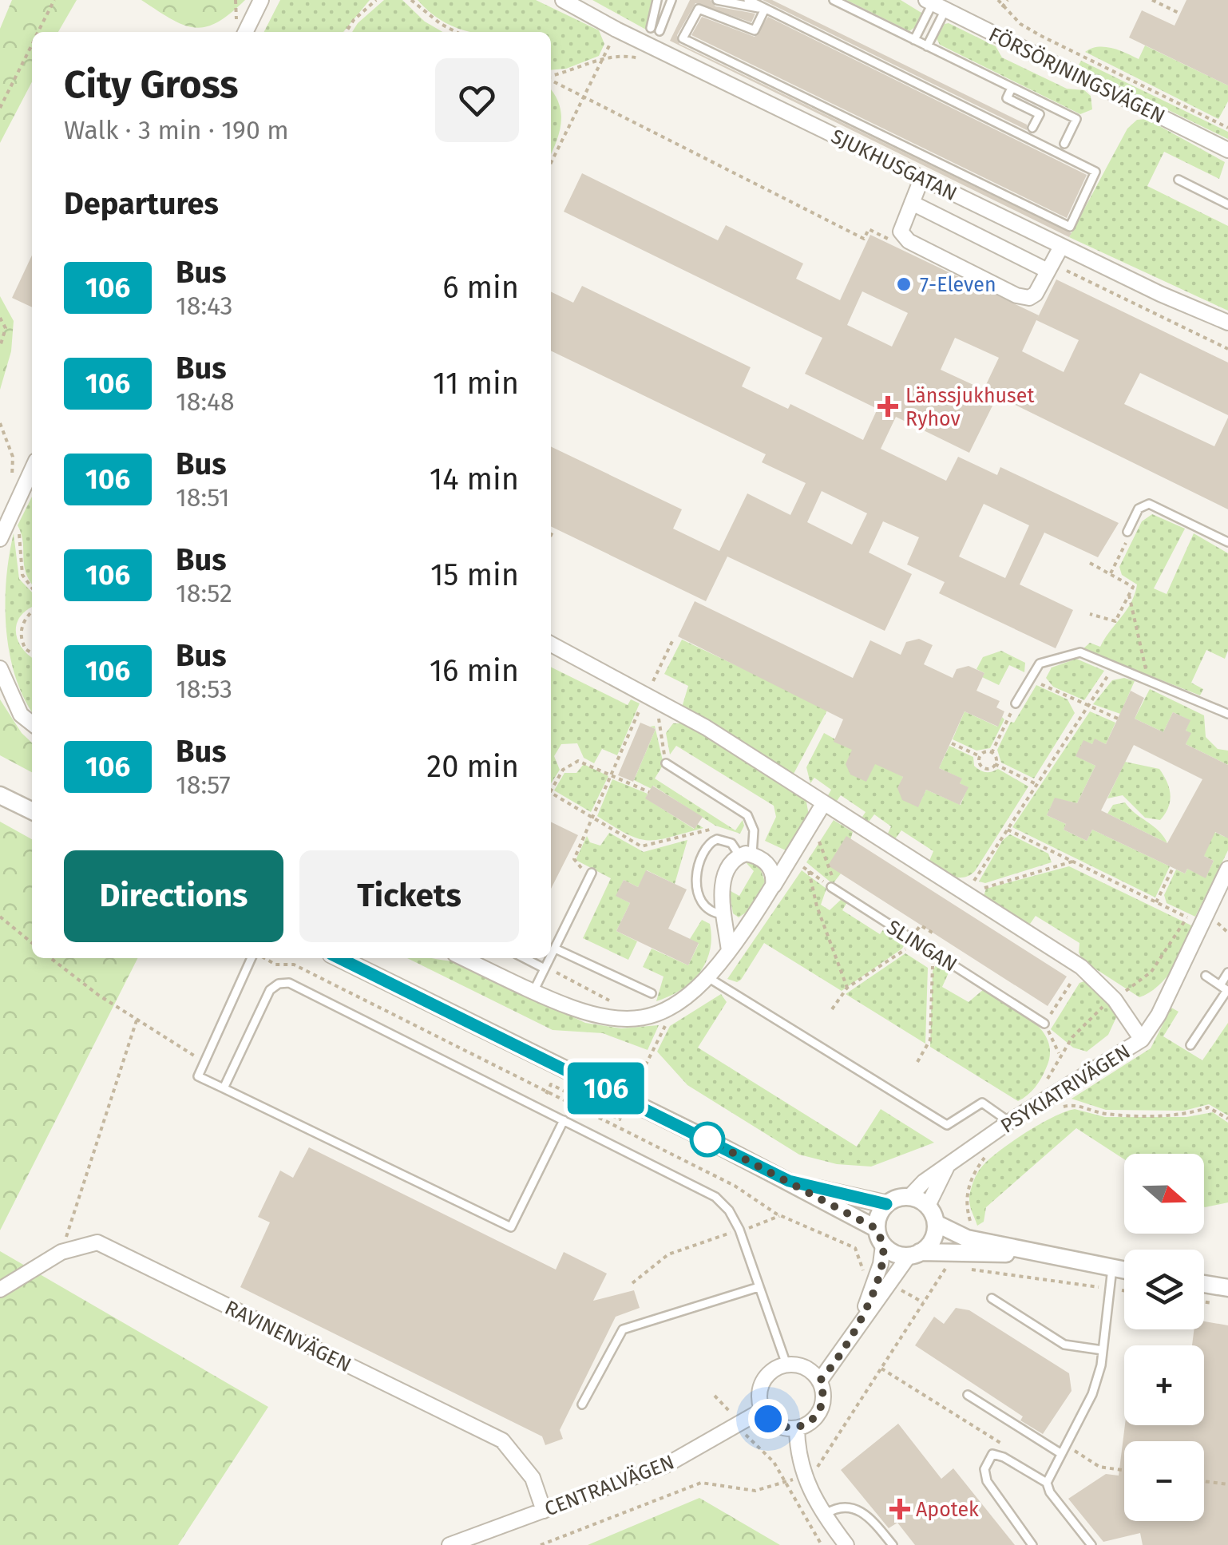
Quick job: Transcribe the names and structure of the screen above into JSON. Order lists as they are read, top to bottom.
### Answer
{
  "streets": {
    "street": [
      "FÖRSÖRJNINGSVÄGEN",
      "SJUKHUSGATAN",
      "PSYKIATRIVÄGEN",
      "RAVINENVÄGEN",
      "CENTRALVÄGEN"
    ],
    "lane": ["SLINGAN"]
  },
  "crossings": [
    ["RAVINENVÄGEN", "CENTRALVÄGEN"]
  ],
  "places": {
    "other": ["7-Eleven"],
    "health": ["Länssjukhuset Ryhov", "Apotek"]
  },
  "lines": ["bus line 106"],
  "north": "right",
  "page": {
    "on_map": "106",
    "heading": [
      ["City Gross", "Walk · 3 min · 190 m"],
      "Departures"
    ],
    "list": [
      {
        "mark": "106",
        "name": "Bus",
        "note": "18:43",
        "value": "6 min"
      },
      {
        "mark": "106",
        "name": "Bus",
        "note": "18:48",
        "value": "11 min"
      },
      {
        "mark": "106",
        "name": "Bus",
        "note": "18:51",
        "value": "14 min"
      },
      {
        "mark": "106",
        "name": "Bus",
        "note": "18:52",
        "value": "15 min"
      },
      {
        "mark": "106",
        "name": "Bus",
        "note": "18:53",
        "value": "16 min"
      },
      {
        "mark": "106",
        "name": "Bus",
        "note": "18:57",
        "value": "20 min"
      }
    ],
    "buttons": ["Directions", "Tickets"],
    "map_buttons": ["+", "−"]
  }
}
